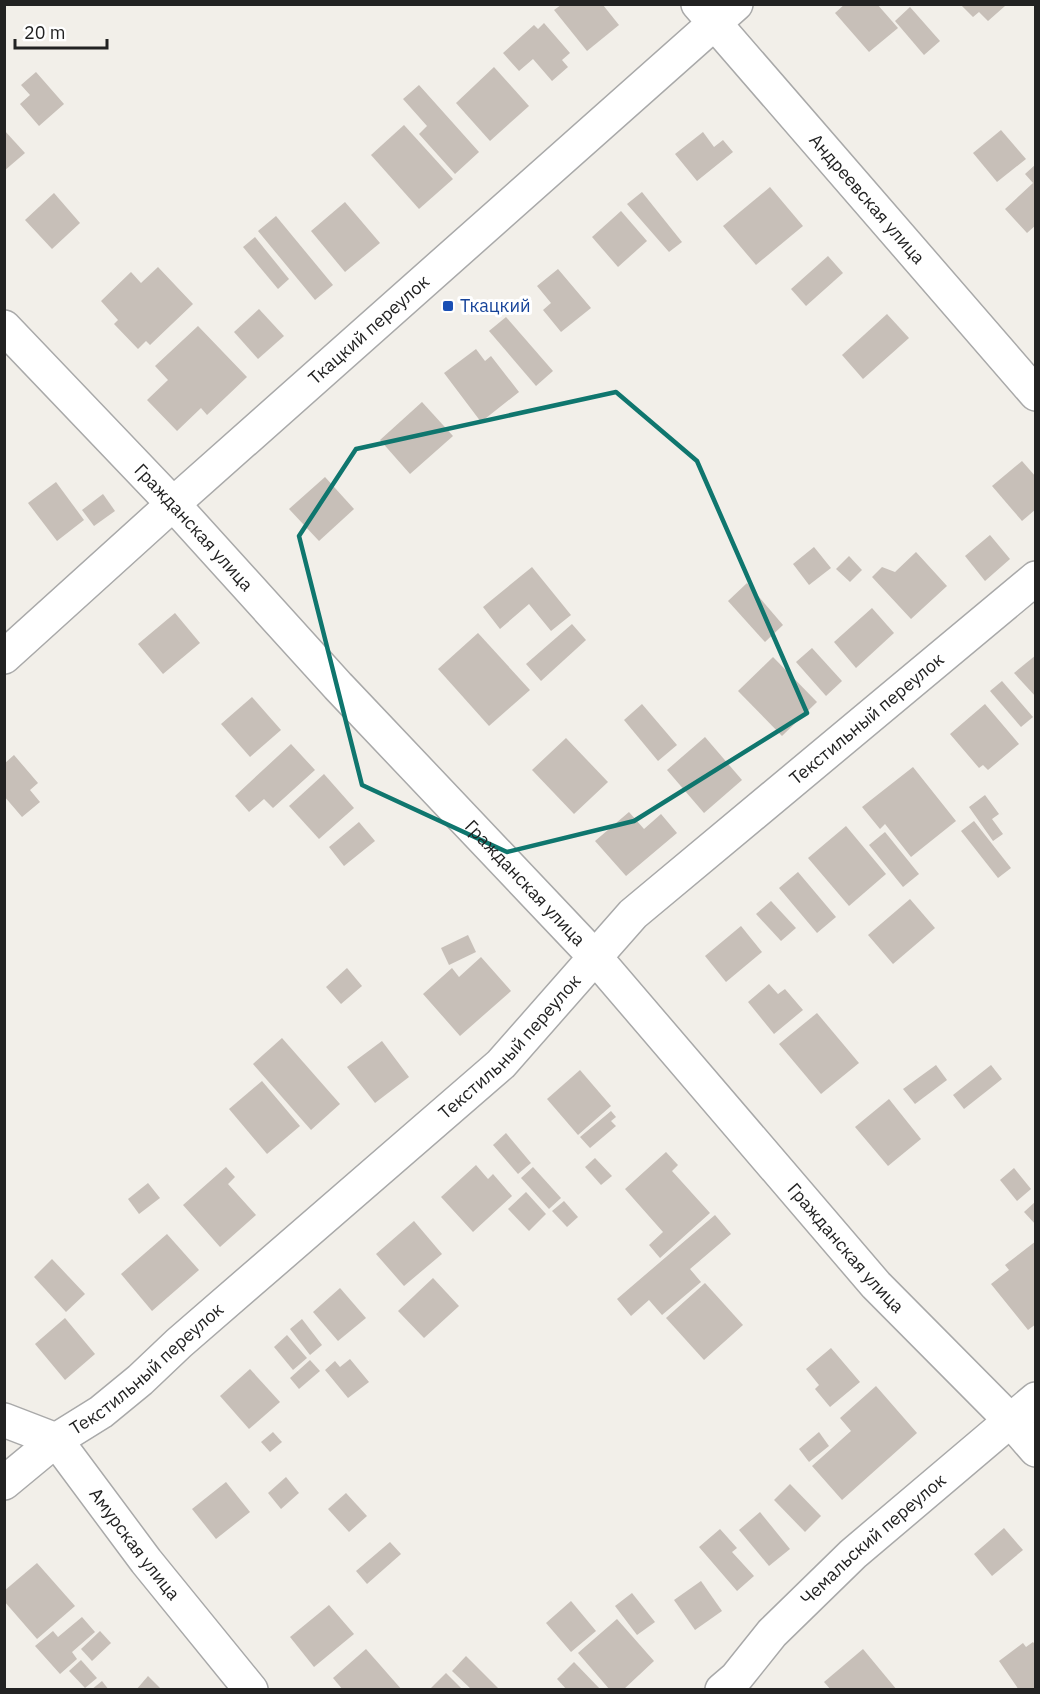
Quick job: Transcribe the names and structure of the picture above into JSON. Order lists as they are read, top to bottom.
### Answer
{
  "streets": {
    "street": [
      "Андреевская улица",
      "Ткацкий переулок",
      "Гражданская улица",
      "Текстильный переулок",
      "Чемальский переулок",
      "Амурская улица"
    ]
  },
  "crossings": [
    ["Андреевская улица", "Ткацкий переулок"],
    ["Ткацкий переулок", "Гражданская улица"],
    ["Гражданская улица", "Текстильный переулок"],
    ["Гражданская улица", "Чемальский переулок"],
    ["Текстильный переулок", "Амурская улица"]
  ],
  "places": {
    "transit": ["Ткацкий"]
  },
  "scale_bar": "20 m"
}
